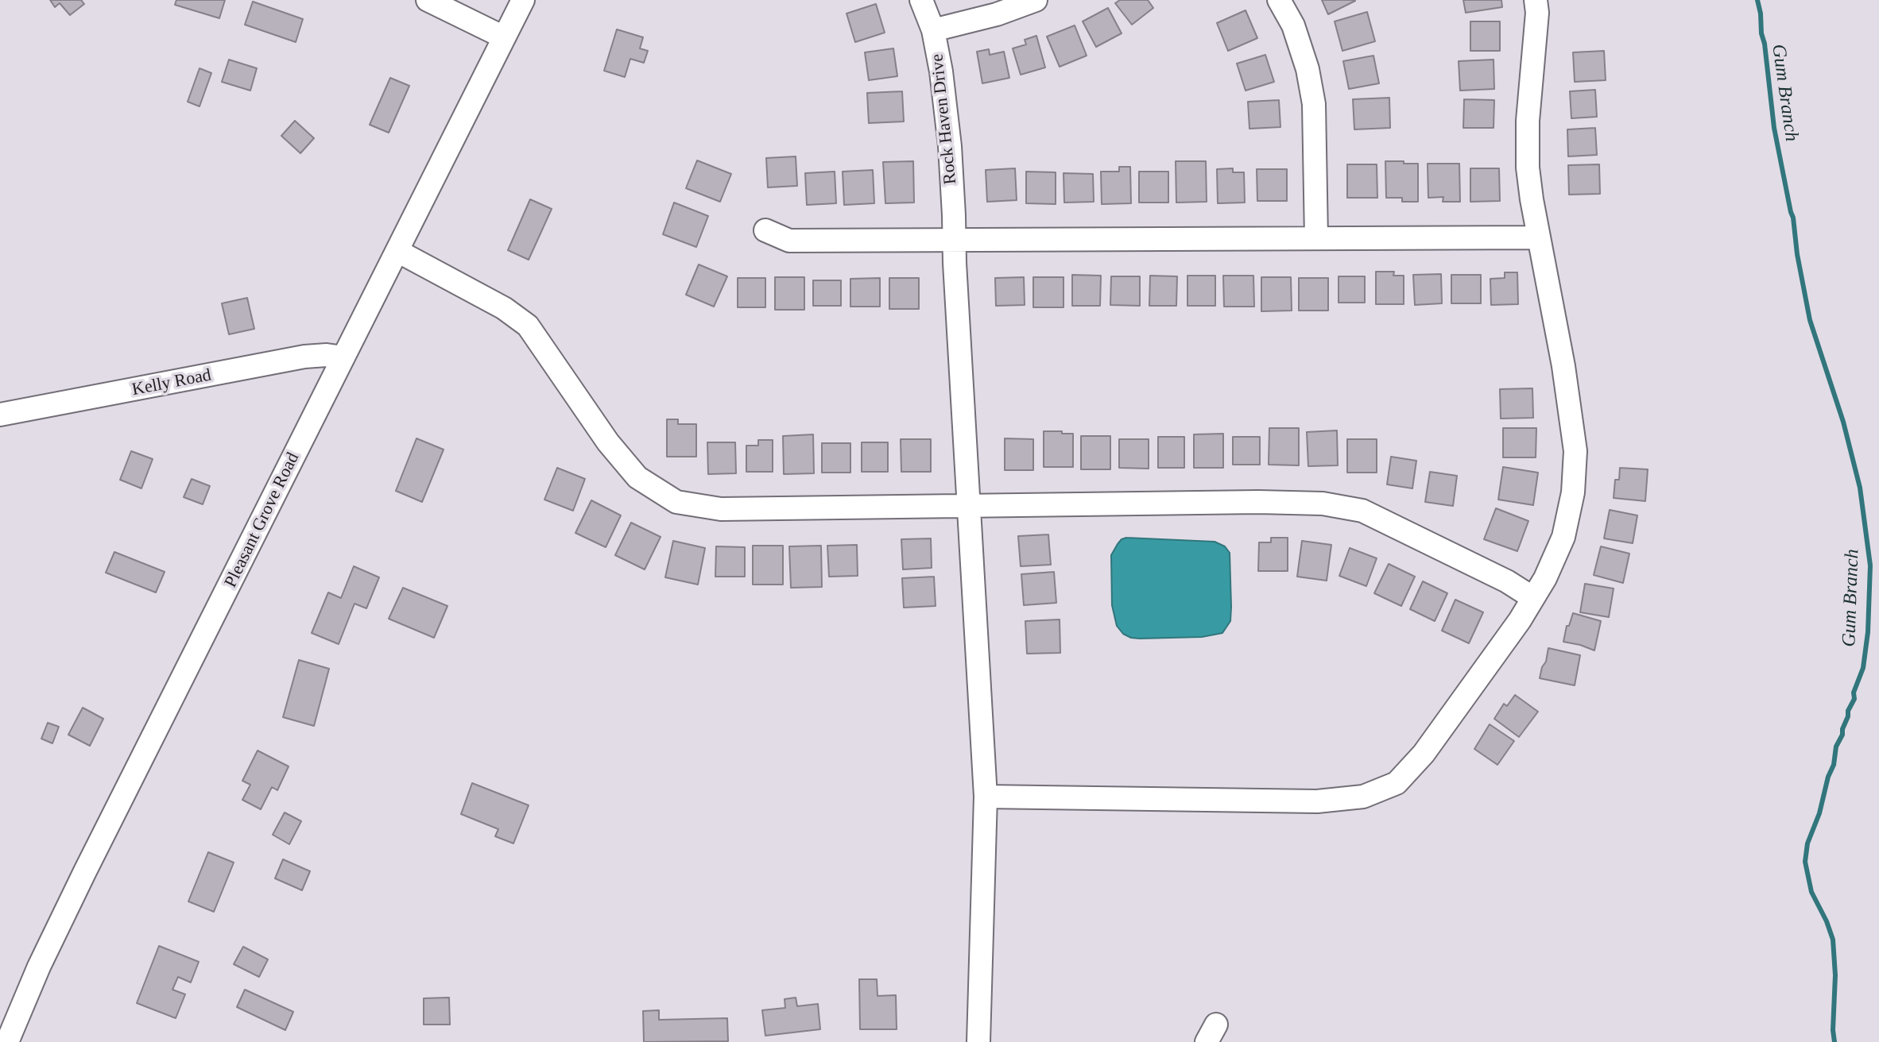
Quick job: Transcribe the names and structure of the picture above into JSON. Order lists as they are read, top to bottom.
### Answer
{
  "streets": {
    "street": ["Rock Haven Drive", "Kelly Road", "Pleasant Grove Road"]
  },
  "crossings": [
    ["Kelly Road", "Pleasant Grove Road"]
  ],
  "water": ["Gum Branch"]
}
